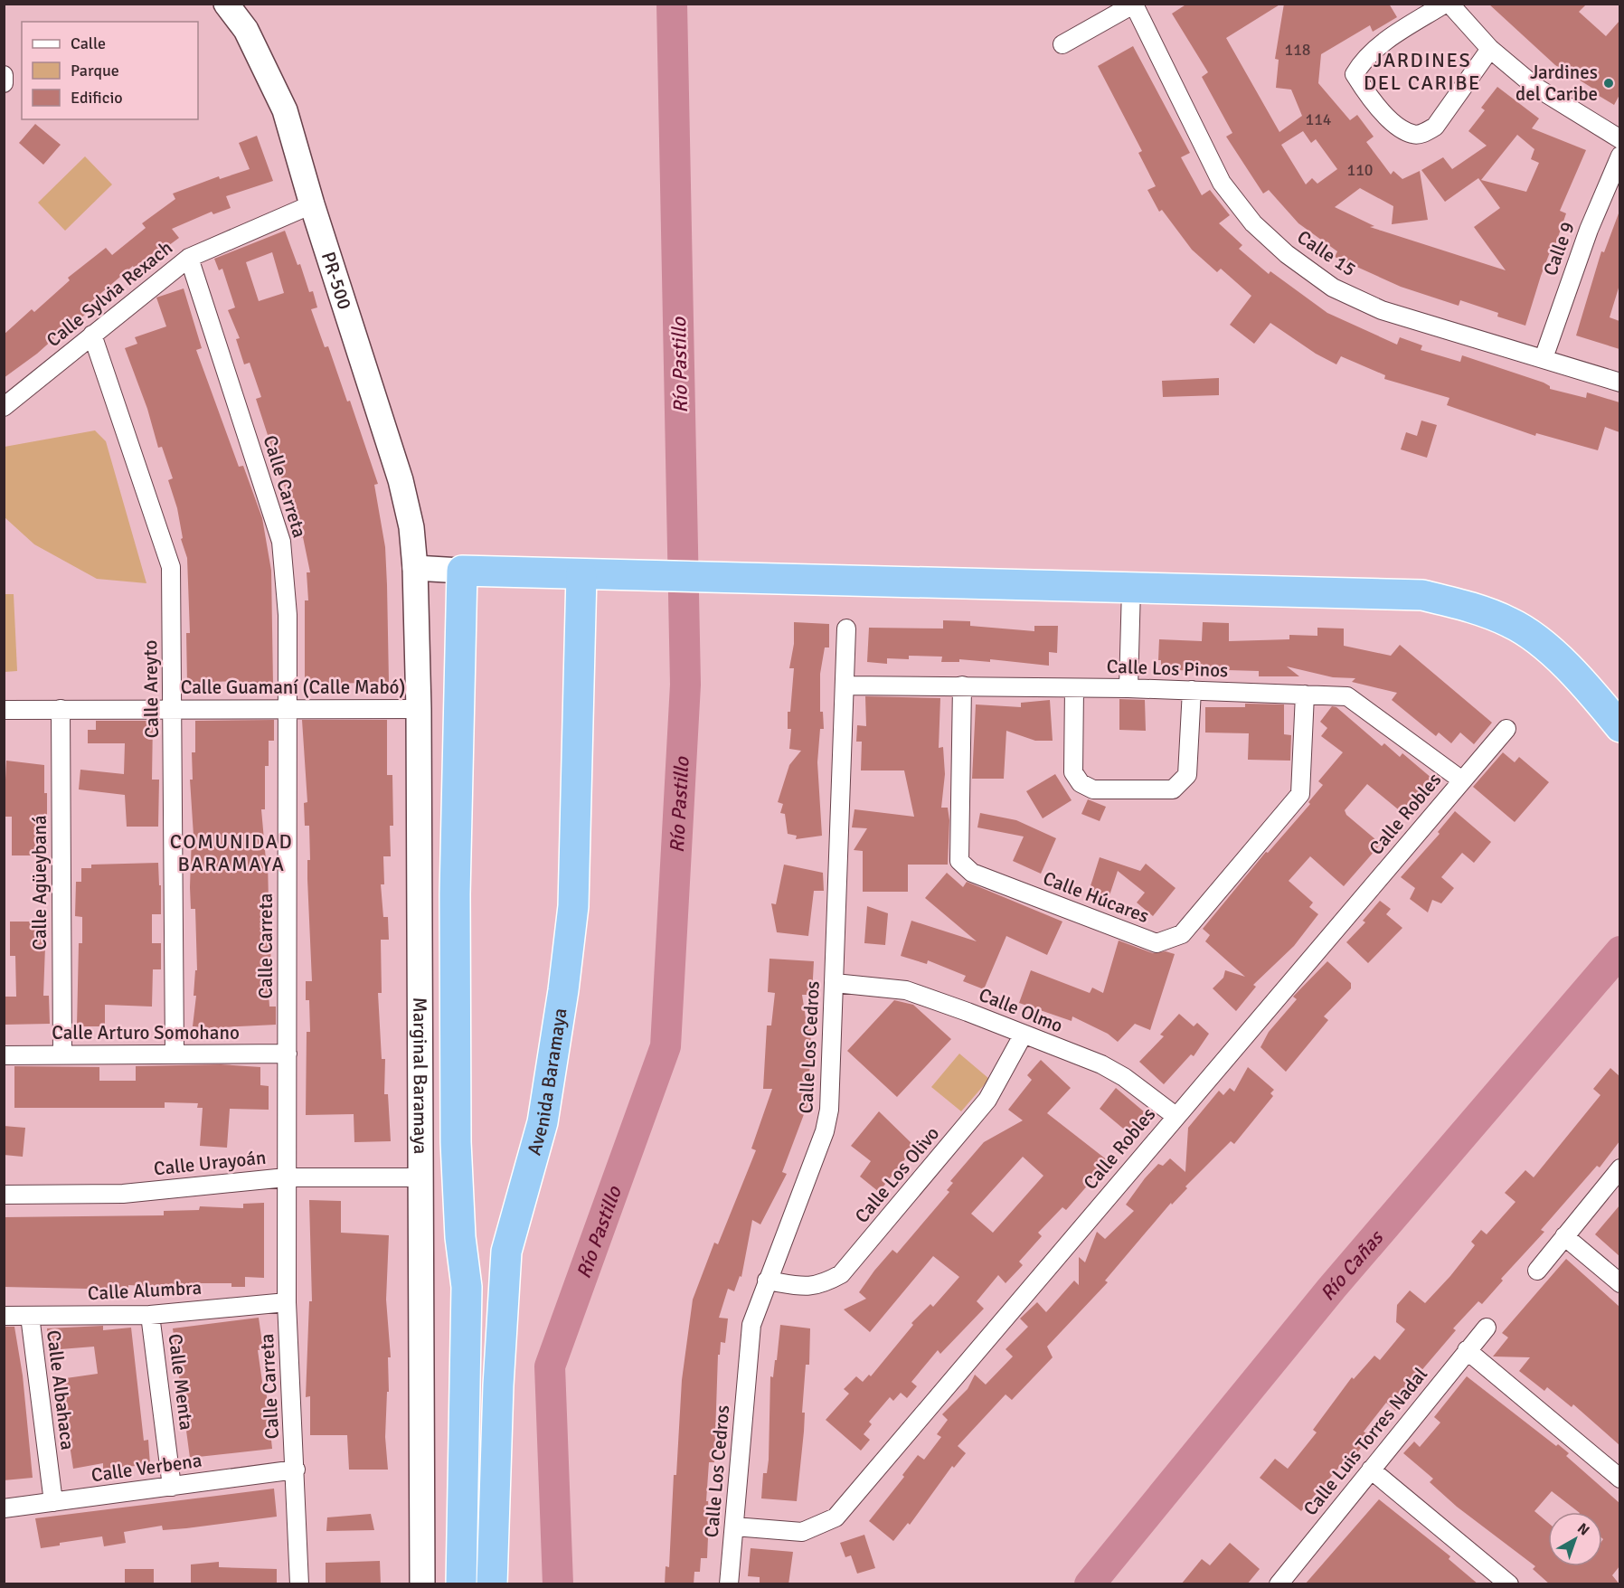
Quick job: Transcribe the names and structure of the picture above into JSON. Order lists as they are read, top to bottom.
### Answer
{
  "streets": {
    "highway": ["Avenida Baramaya"],
    "street": [
      "Calle 9",
      "Calle 15",
      "PR-500",
      "Calle Sylvia Rexach",
      "Calle Carreta",
      "Calle Los Pinos",
      "Calle Guamaní (Calle Mabó)",
      "Calle Areyto",
      "Calle Robles",
      "Calle Agüeybaná",
      "Calle Húcares",
      "Calle Olmo",
      "Calle Arturo Somohano",
      "Calle Los Cedros",
      "Marginal Baramaya",
      "Calle Urayoán",
      "Calle Los Olivo",
      "Calle Alumbra",
      "Calle Menta",
      "Calle Albahaca",
      "Calle Luis Torres Nadal",
      "Calle Verbena"
    ]
  },
  "crossings": [
    ["Calle 9", "Calle 15"],
    ["PR-500", "Calle Sylvia Rexach"],
    ["PR-500", "Marginal Baramaya"],
    ["Calle Sylvia Rexach", "Calle Carreta"],
    ["Calle Sylvia Rexach", "Calle Areyto"],
    ["Calle Carreta", "Calle Guamaní (Calle Mabó)"],
    ["Calle Carreta", "Calle Arturo Somohano"],
    ["Calle Carreta", "Calle Urayoán"],
    ["Calle Carreta", "Calle Alumbra"],
    ["Calle Carreta", "Calle Verbena"],
    ["Calle Los Pinos", "Calle Robles"],
    ["Calle Los Pinos", "Calle Húcares"],
    ["Calle Los Pinos", "Calle Los Cedros"],
    ["Calle Guamaní (Calle Mabó)", "Calle Areyto"],
    ["Calle Guamaní (Calle Mabó)", "Calle Agüeybaná"],
    ["Calle Guamaní (Calle Mabó)", "Marginal Baramaya"],
    ["Calle Areyto", "Calle Arturo Somohano"],
    ["Calle Robles", "Calle Olmo"],
    ["Calle Robles", "Calle Los Cedros"],
    ["Calle Agüeybaná", "Calle Arturo Somohano"],
    ["Calle Olmo", "Calle Los Cedros"],
    ["Calle Olmo", "Calle Los Olivo"],
    ["Calle Los Cedros", "Calle Los Olivo"],
    ["Marginal Baramaya", "Calle Urayoán"],
    ["Calle Alumbra", "Calle Menta"],
    ["Calle Alumbra", "Calle Albahaca"],
    ["Calle Menta", "Calle Verbena"],
    ["Calle Albahaca", "Calle Verbena"]
  ],
  "districts": ["JARDINES DEL CARIBE", "COMUNIDAD BARAMAYA"],
  "water": ["Río Pastillo", "Río Cañas"],
  "places": ["Jardines del Caribe"],
  "house_numbers": ["118", "114", "110"],
  "legend": ["Calle", "Parque", "Edificio"],
  "north": "top right"
}
